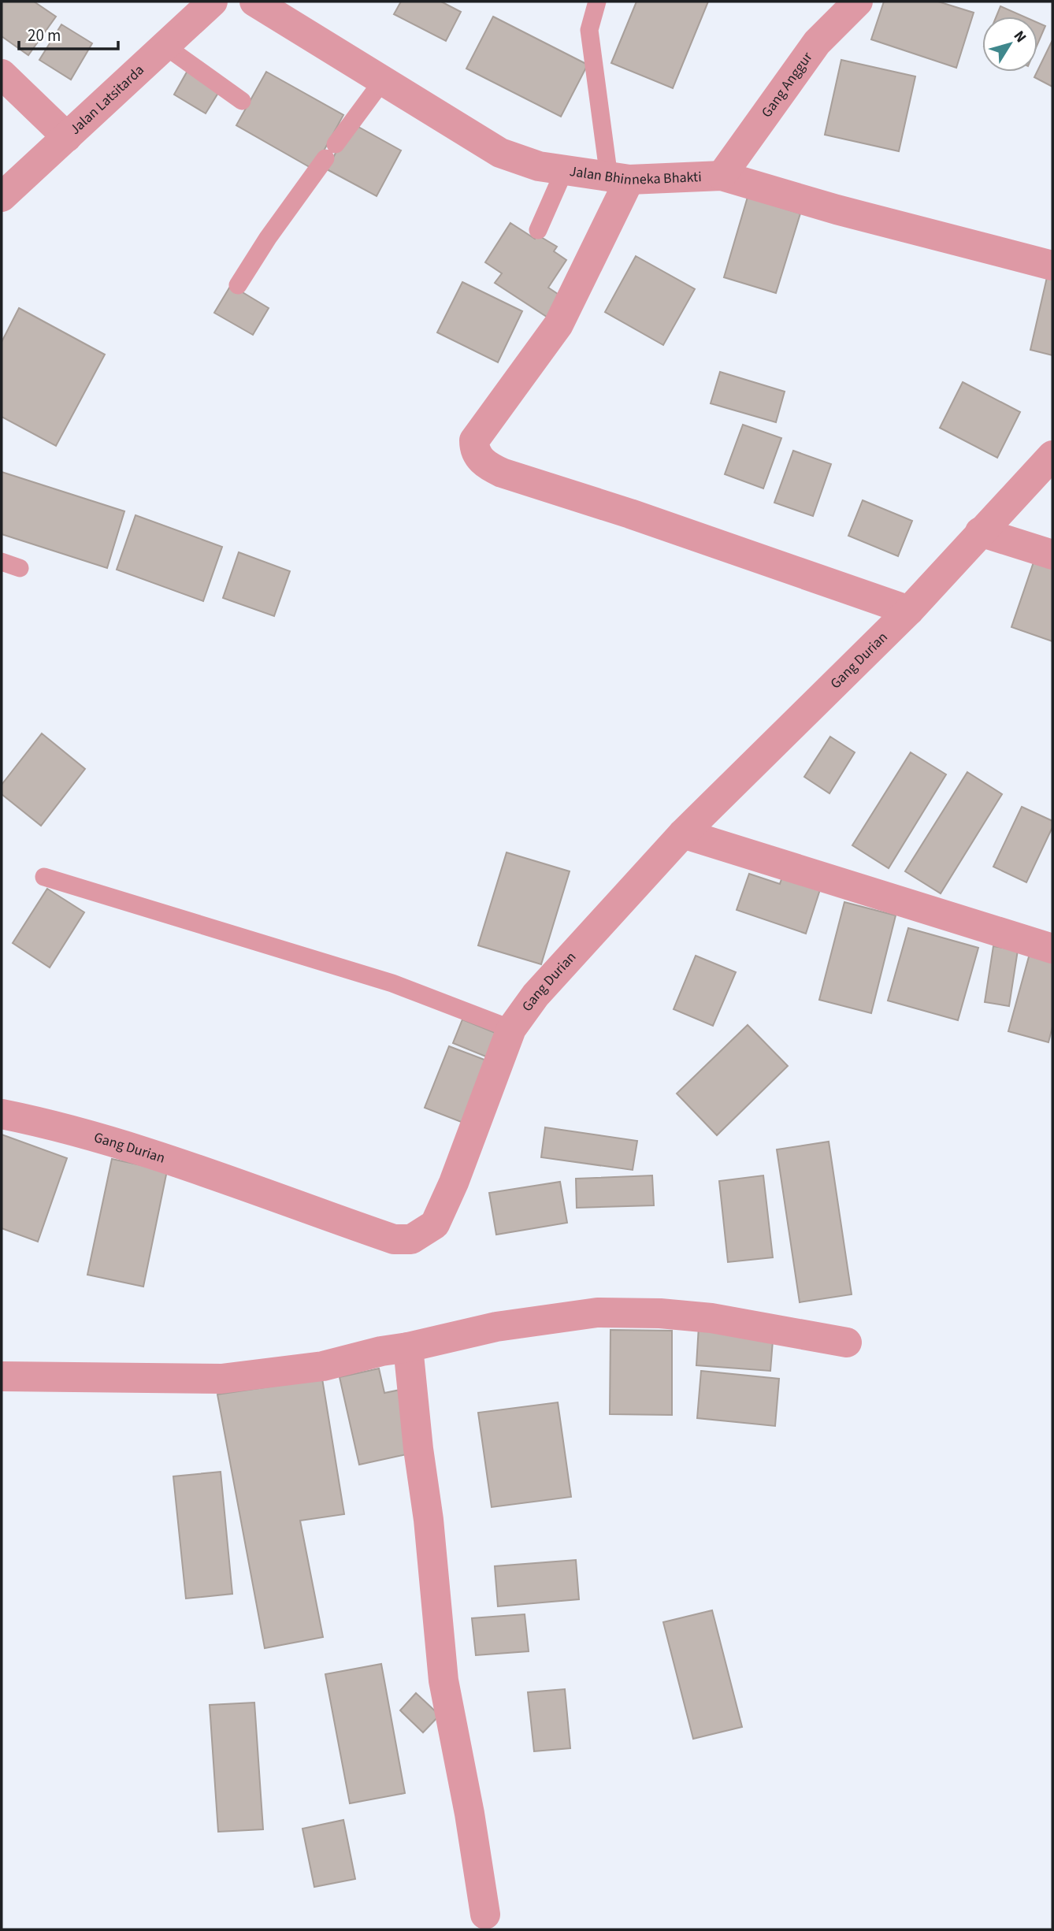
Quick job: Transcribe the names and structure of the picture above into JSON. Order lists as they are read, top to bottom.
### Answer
{
  "streets": {
    "street": [
      "Gang Anggur",
      "Jalan Latsitarda",
      "Jalan Bhinneka Bhakti",
      "Gang Durian"
    ]
  },
  "crossings": [
    ["Gang Anggur", "Jalan Bhinneka Bhakti"]
  ],
  "scale_bar": "20 m",
  "north": "top right"
}
